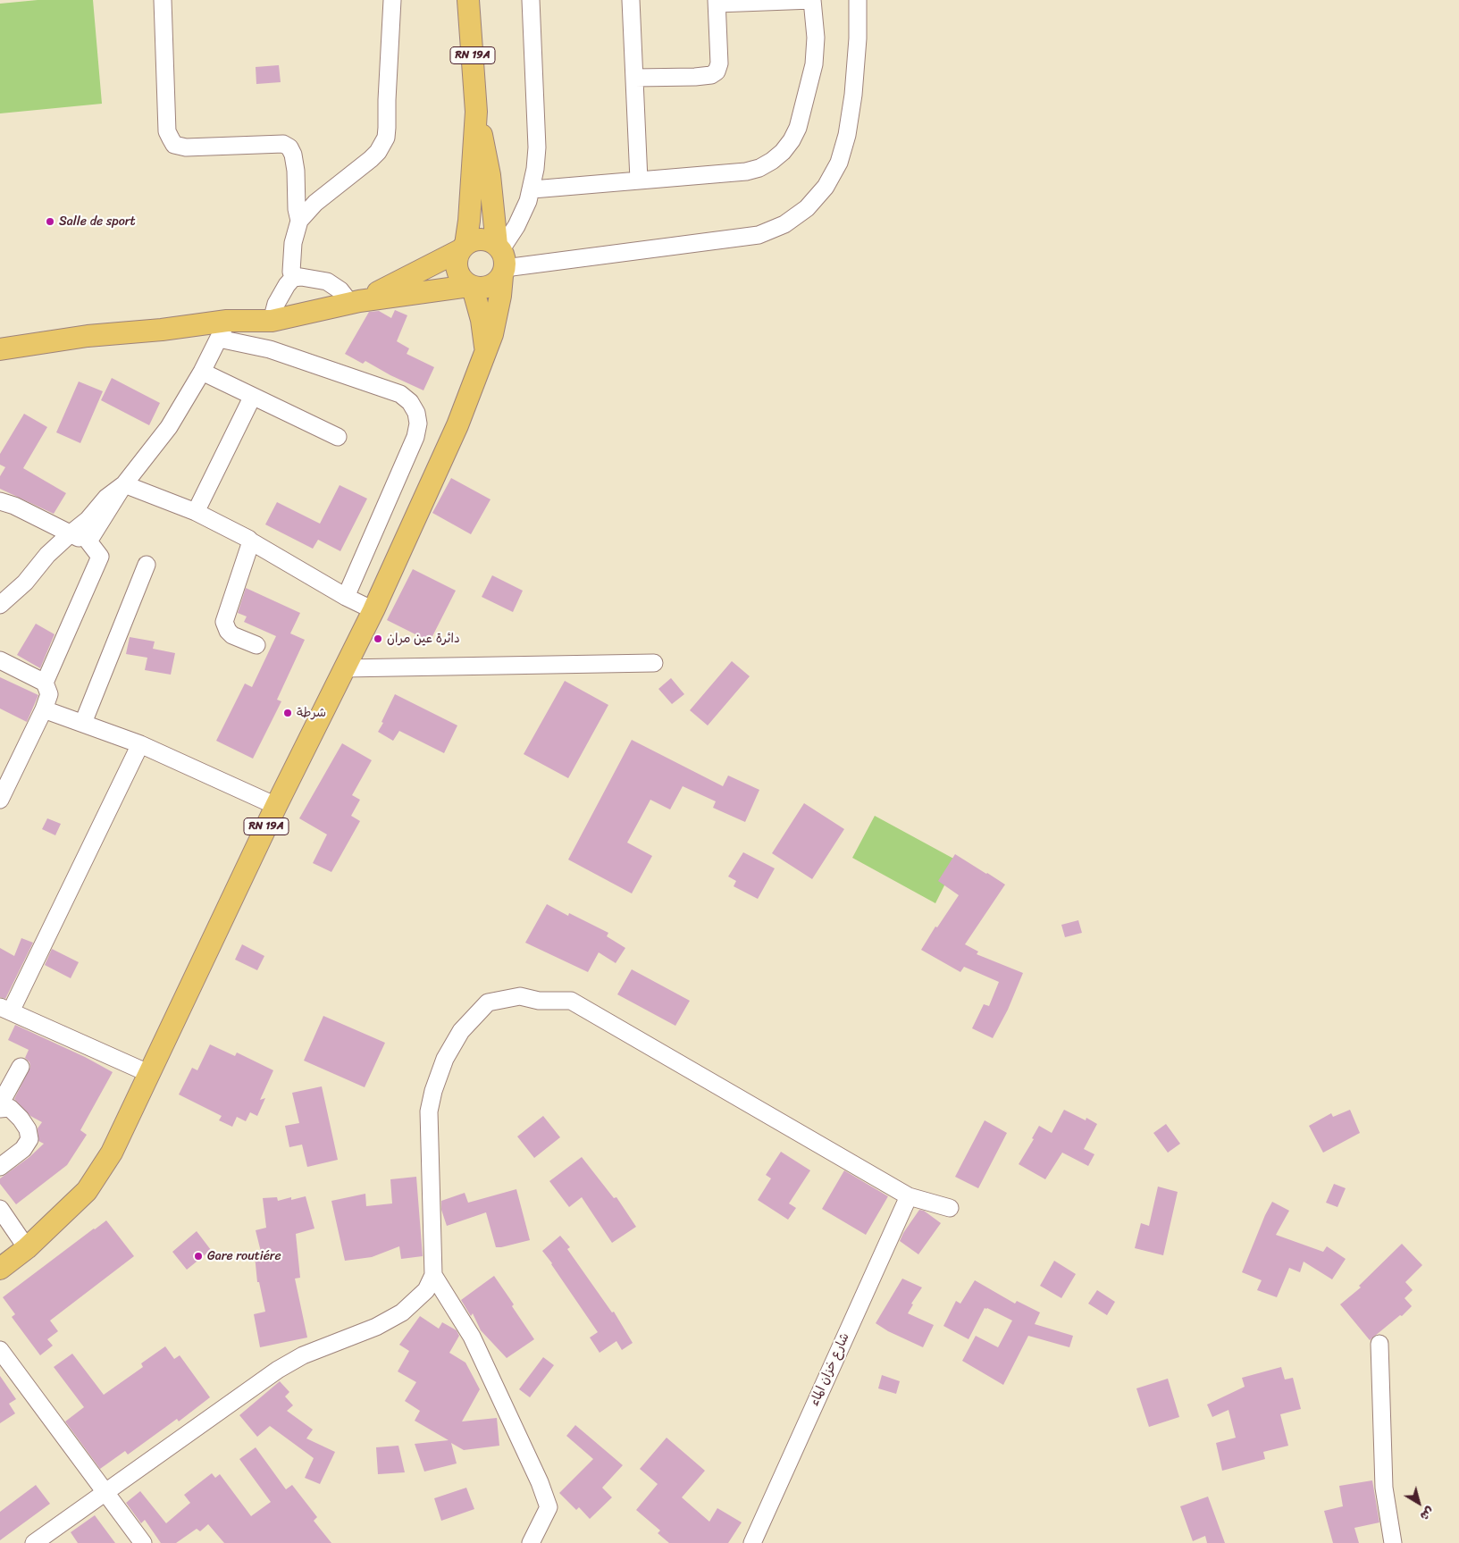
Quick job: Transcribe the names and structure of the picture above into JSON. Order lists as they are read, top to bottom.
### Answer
{
  "streets": {
    "main road": ["RN 19A"],
    "street": ["شارع خزان الماء"]
  },
  "places": [
    "Salle de sport",
    "دائرة عين مران",
    "شرطة",
    "Gare routiére"
  ],
  "north": "bottom right"
}
